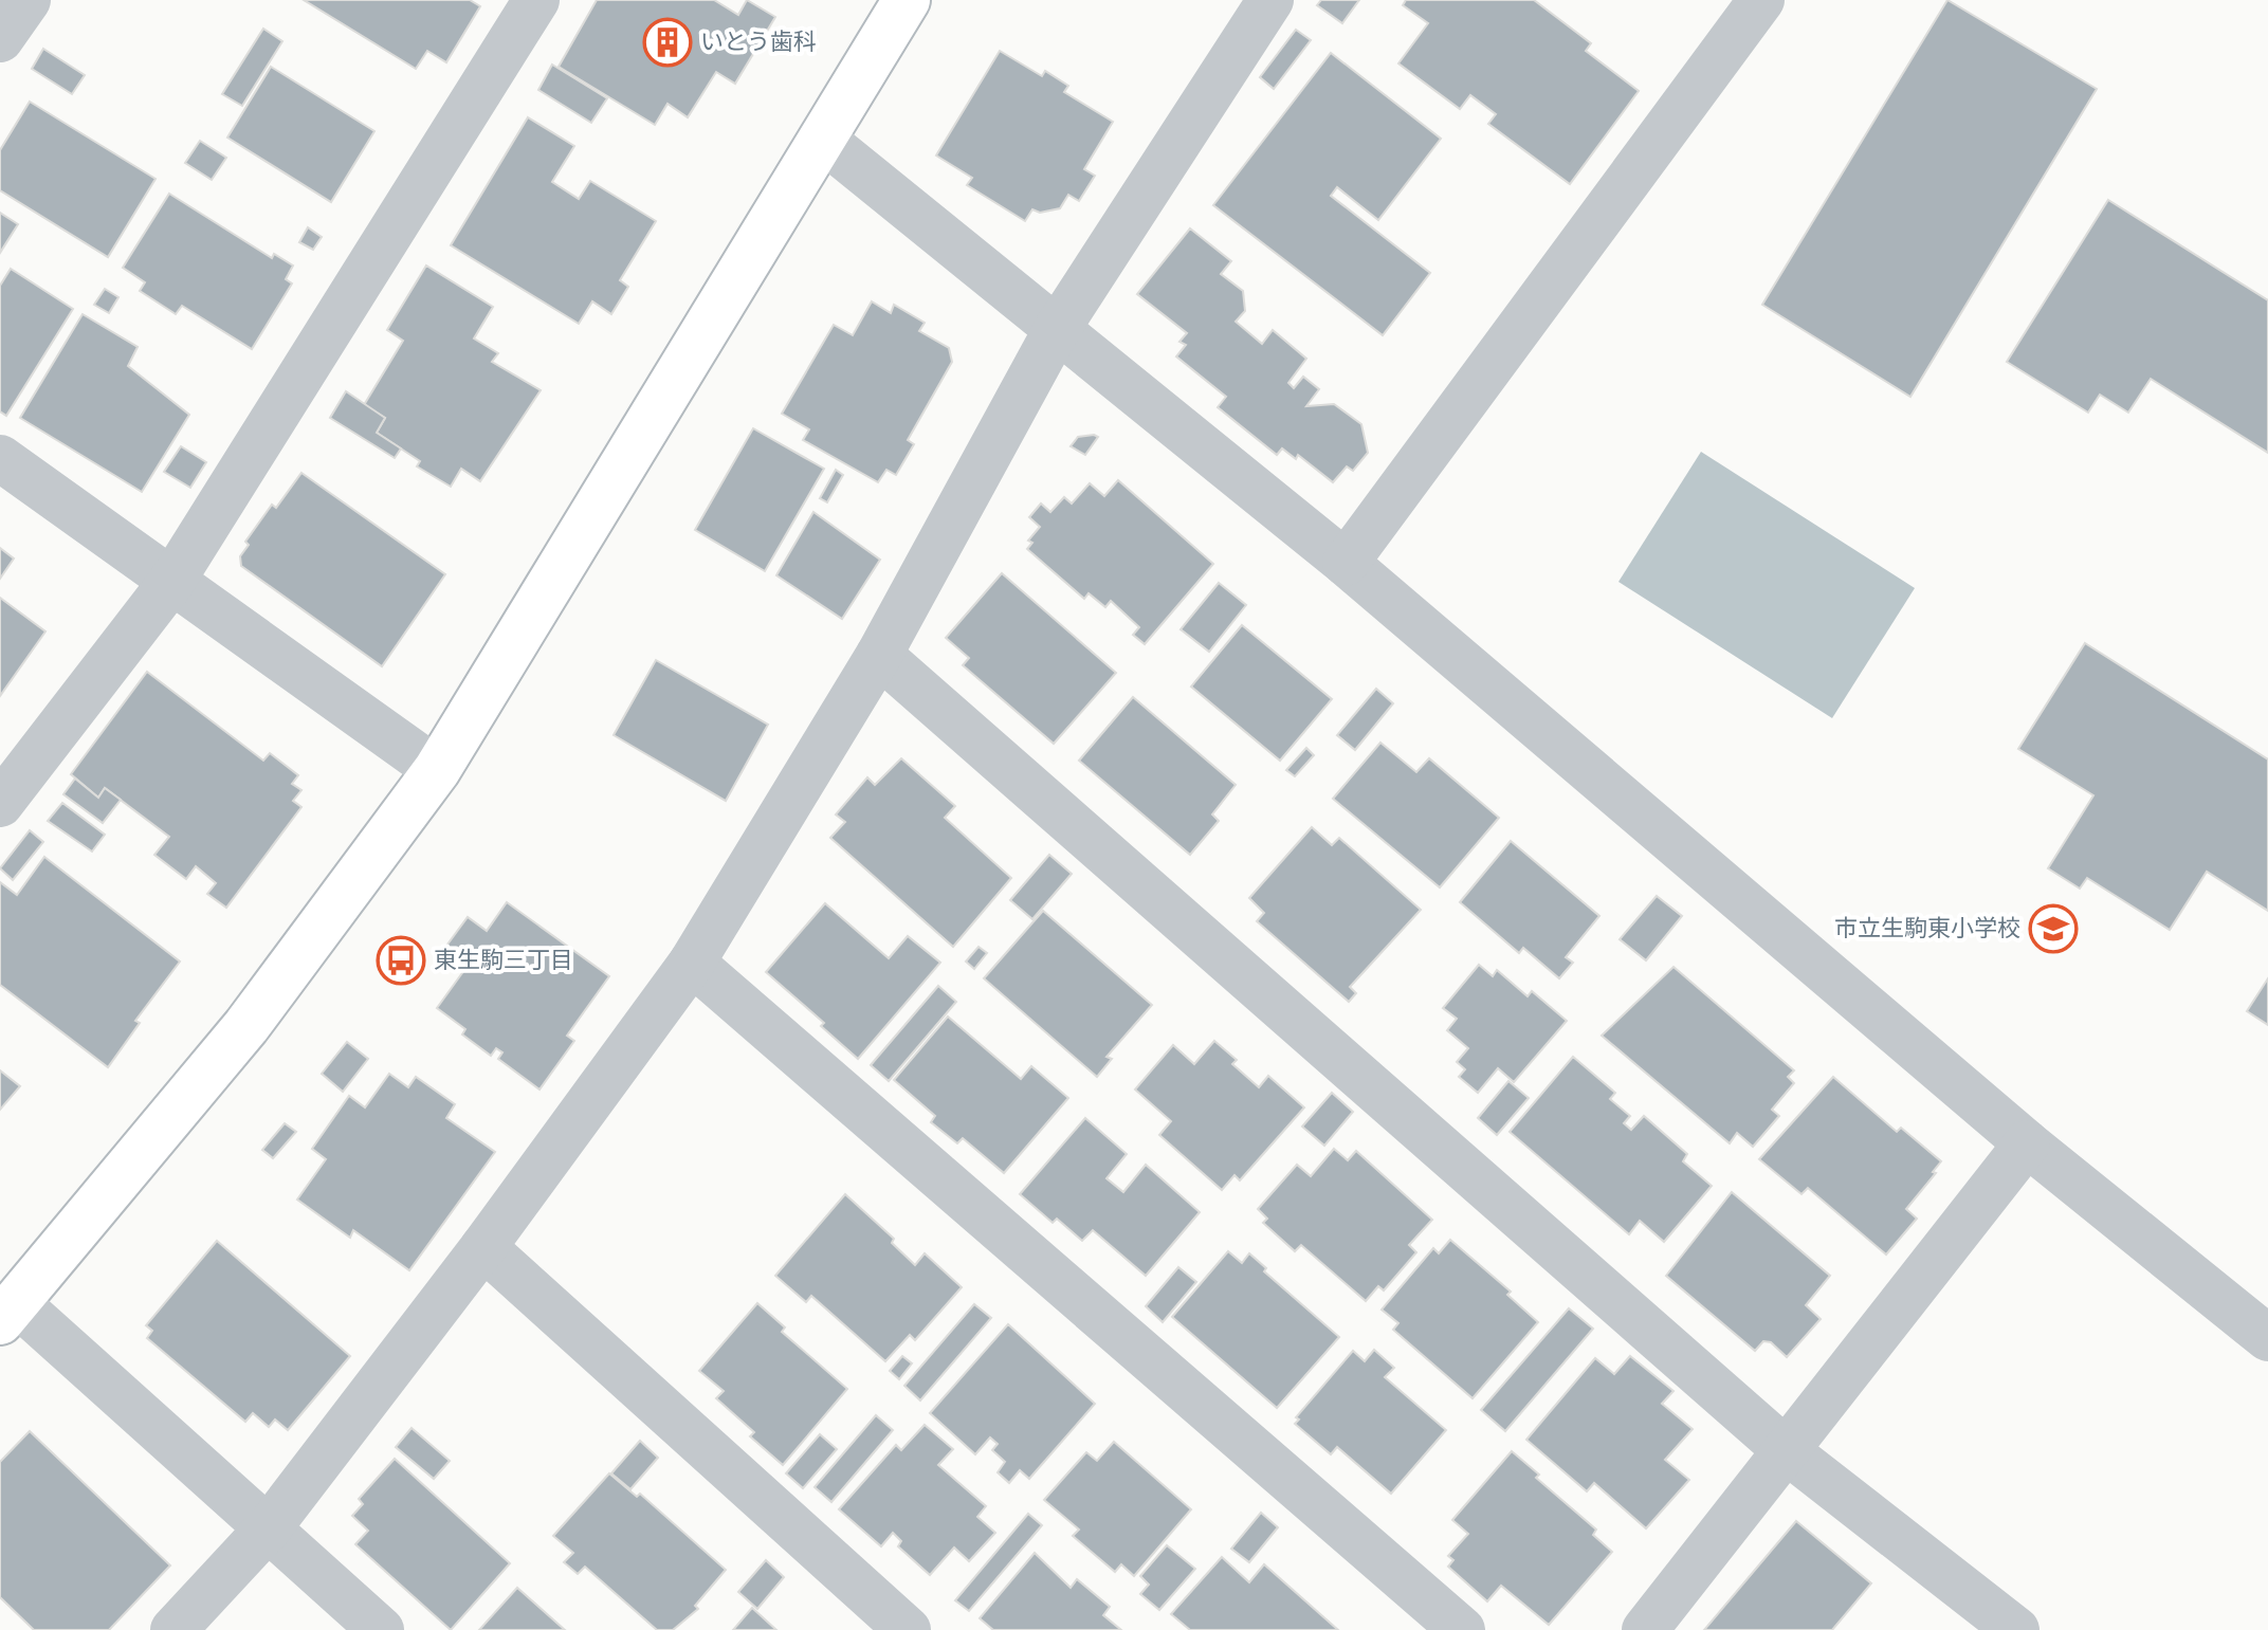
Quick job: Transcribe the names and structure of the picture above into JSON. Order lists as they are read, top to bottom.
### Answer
{
  "places": {
    "building": ["いとう歯科"],
    "school or university": ["市立生駒東小学校"],
    "bus stop": ["東生駒三丁目"]
  }
}
